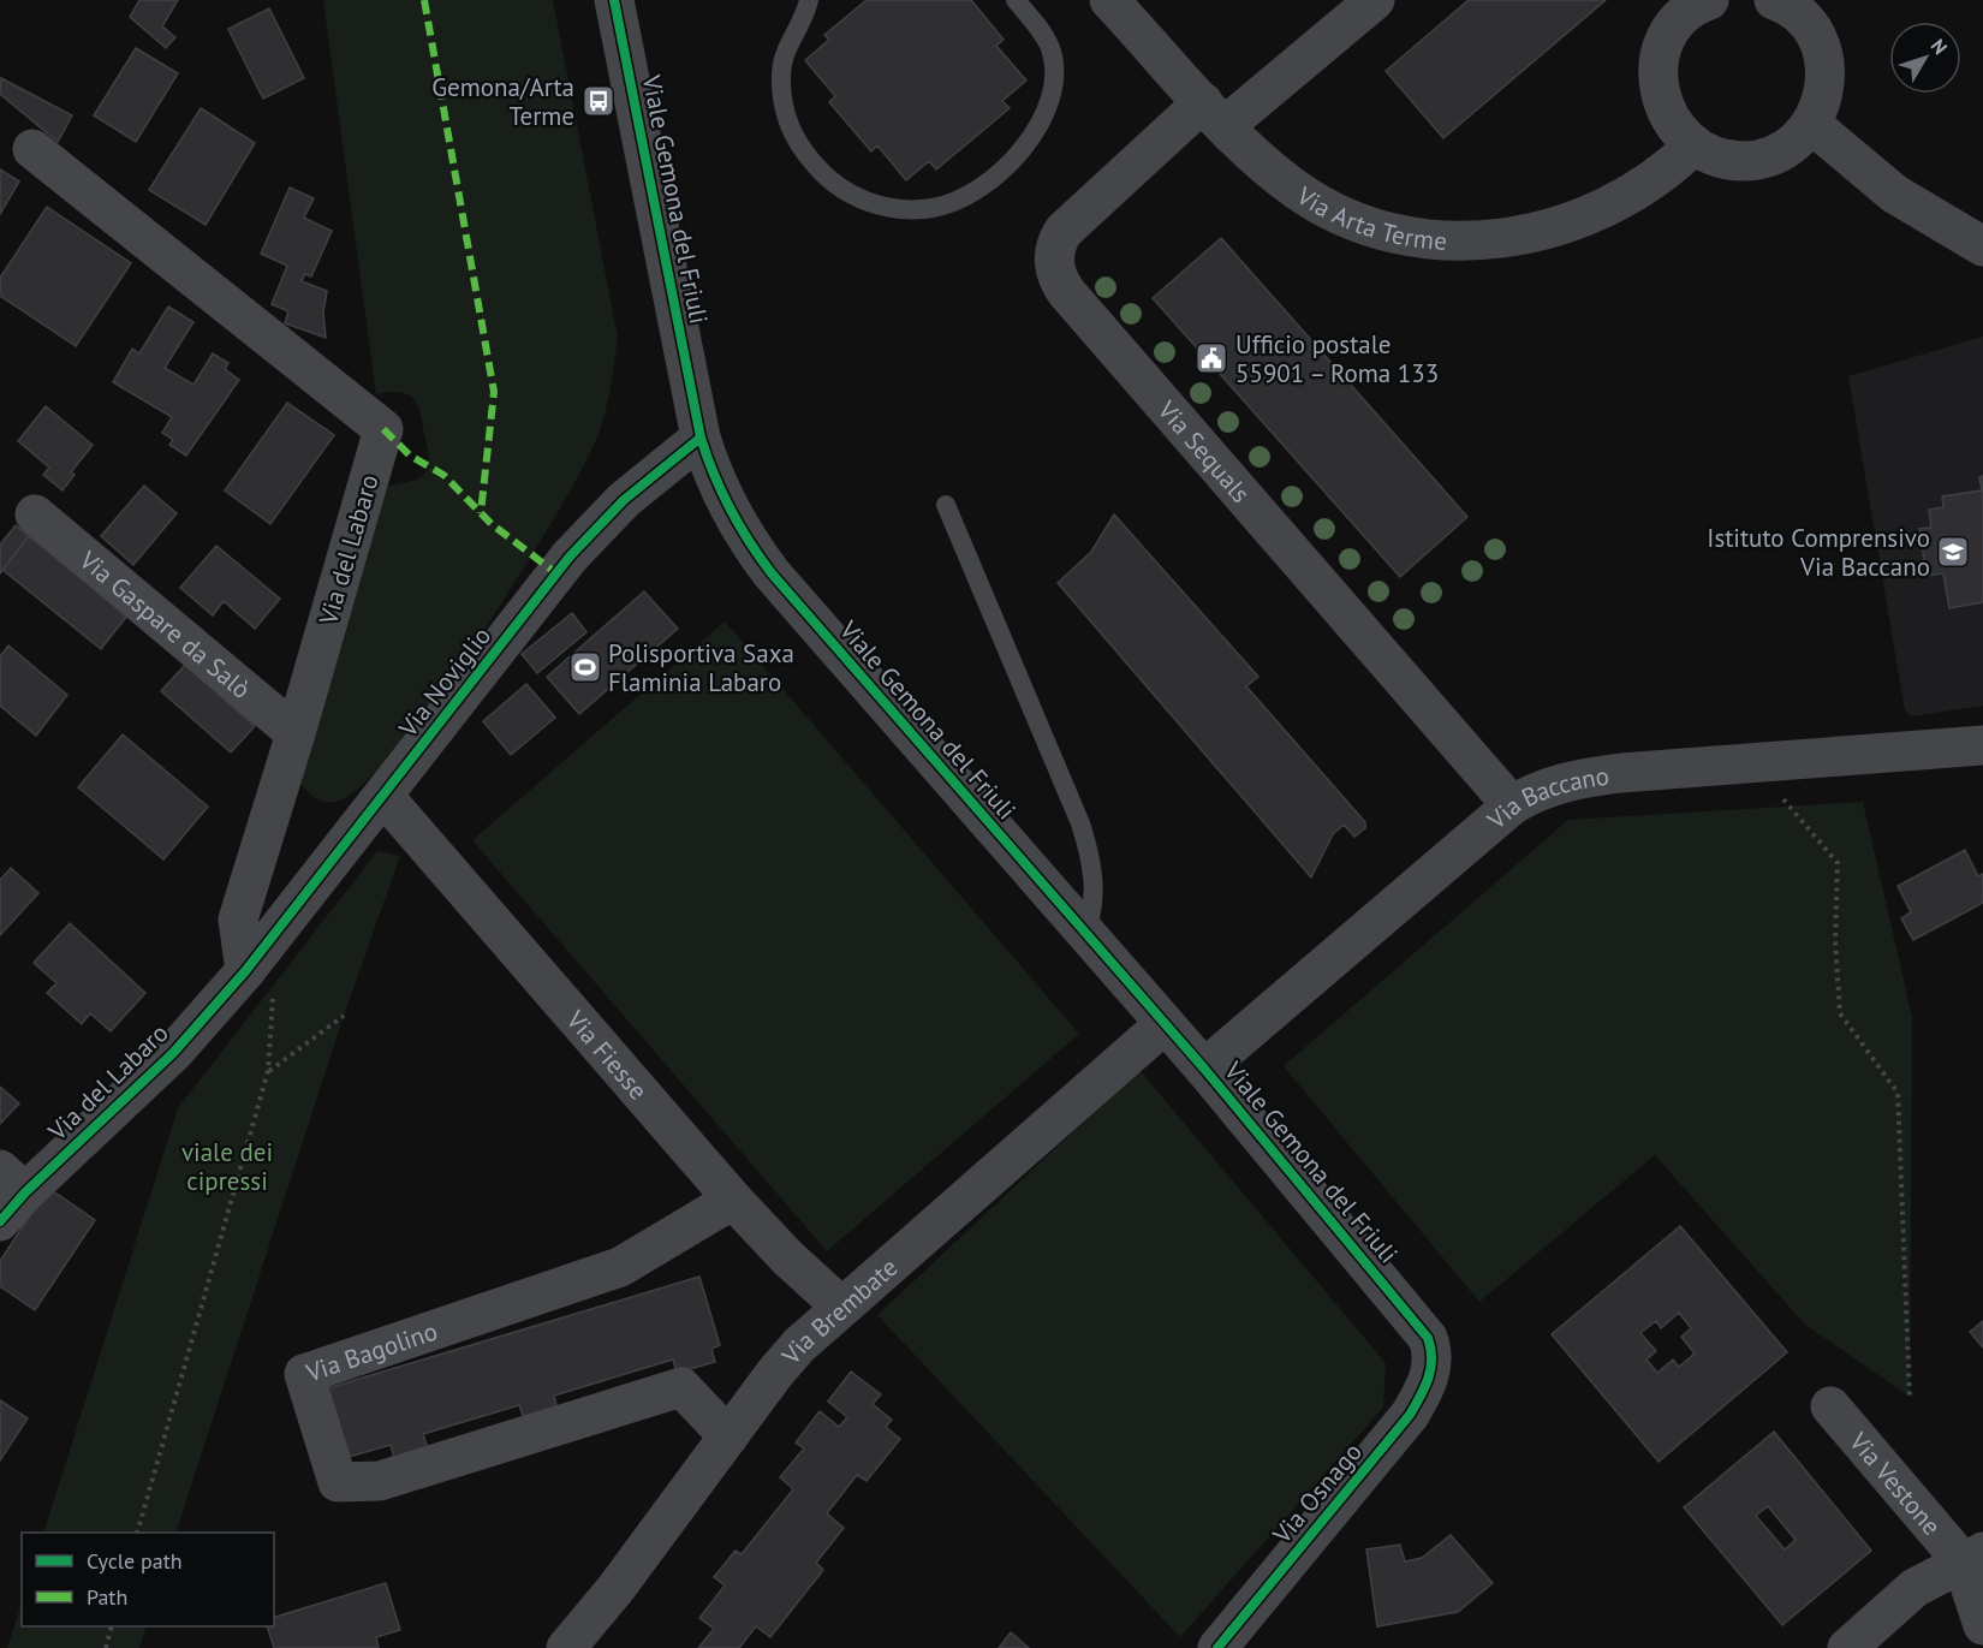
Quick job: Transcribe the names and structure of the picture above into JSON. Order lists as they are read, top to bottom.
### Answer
{
  "streets": {
    "street": [
      "Viale Gemona del Friuli",
      "Via Arta Terme",
      "Via Sequals",
      "Via del Labaro",
      "Via Gaspare da Salò",
      "Via Noviglio",
      "Via Baccano",
      "Via Fiesse",
      "Via Brembate",
      "Via Bagolino",
      "Via Vestone",
      "Via Osnago"
    ]
  },
  "crossings": [
    ["Viale Gemona del Friuli", "Via Noviglio"],
    ["Viale Gemona del Friuli", "Via Baccano"],
    ["Viale Gemona del Friuli", "Via Brembate"],
    ["Viale Gemona del Friuli", "Via Osnago"],
    ["Via Arta Terme", "Via Sequals"],
    ["Via Sequals", "Via Baccano"],
    ["Via del Labaro", "Via Gaspare da Salò"],
    ["Via del Labaro", "Via Noviglio"],
    ["Via Noviglio", "Via Fiesse"],
    ["Via Fiesse", "Via Brembate"],
    ["Via Fiesse", "Via Bagolino"],
    ["Via Brembate", "Via Bagolino"]
  ],
  "parks": ["viale dei cipressi"],
  "places": {
    "bus stop": ["Gemona/Arta Terme"],
    "public building": ["Ufficio postale 55901 – Roma 133"],
    "school or university": ["Istituto Comprensivo Via Baccano"],
    "sports": ["Polisportiva Saxa Flaminia Labaro"]
  },
  "legend": ["Cycle path", "Path"],
  "north": "top right"
}
